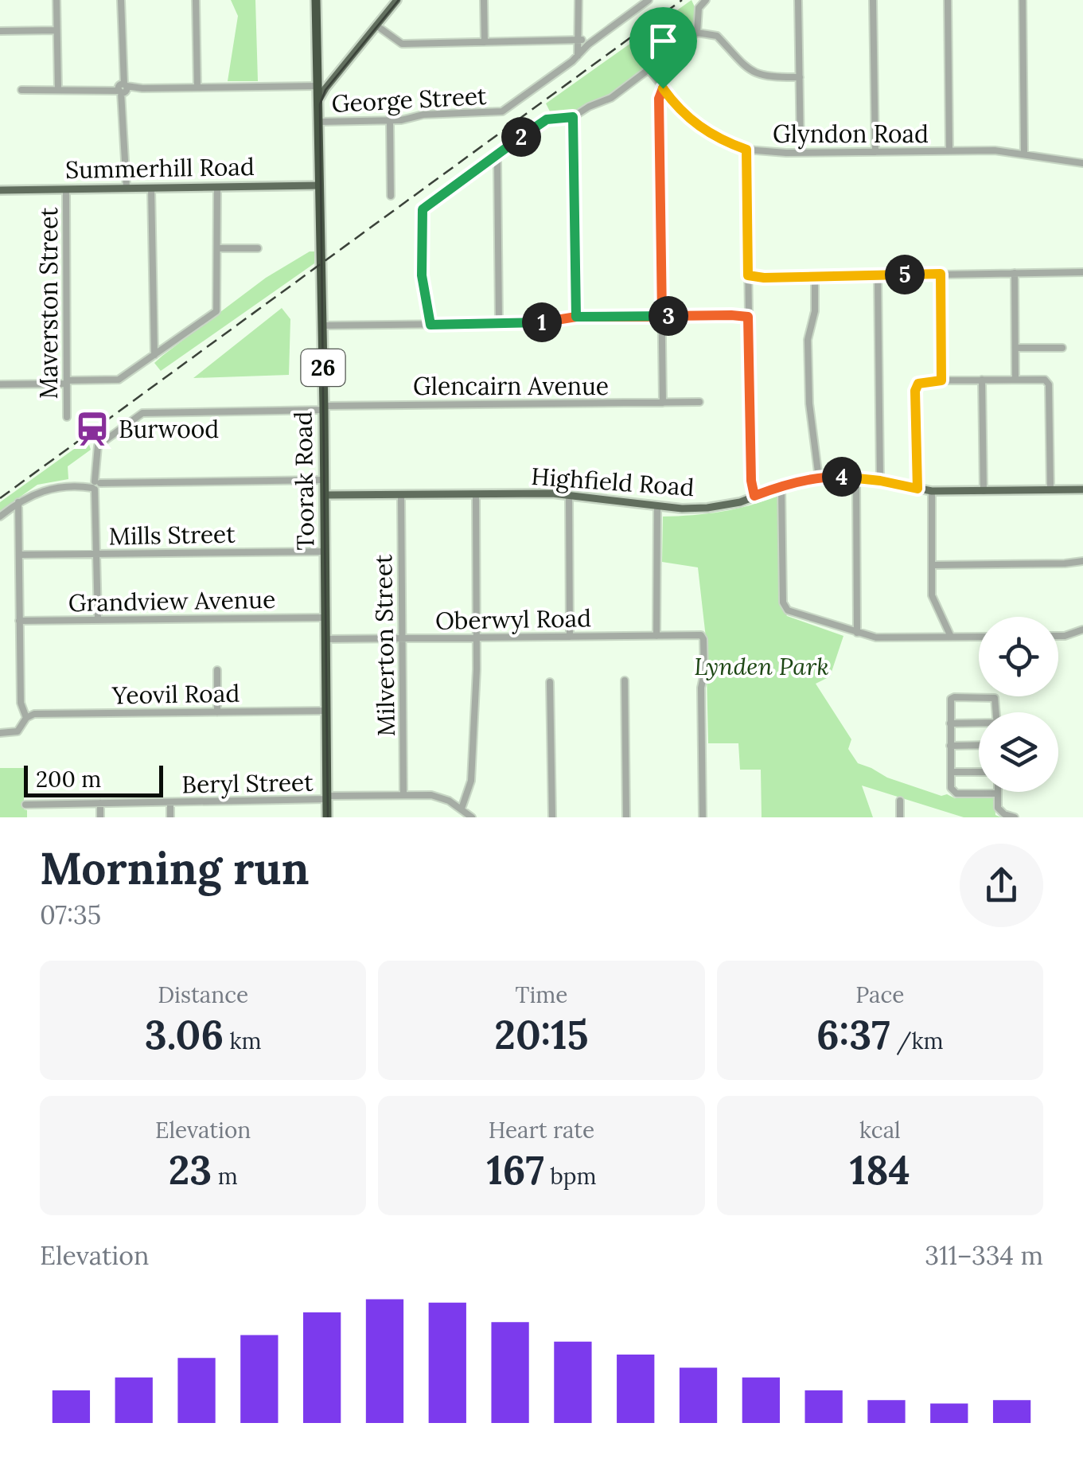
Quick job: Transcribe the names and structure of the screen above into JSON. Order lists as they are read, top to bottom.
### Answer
{
  "streets": {
    "highway": ["26", "Toorak Road"],
    "main road": ["Summerhill Road", "Highfield Road"],
    "street": [
      "George Street",
      "Glyndon Road",
      "Maverston Street",
      "Glencairn Avenue",
      "Mills Street",
      "Grandview Avenue",
      "Oberwyl Road",
      "Milverton Street",
      "Yeovil Road",
      "Beryl Street"
    ]
  },
  "crossings": [
    ["George Street", "Toorak Road"],
    ["Summerhill Road", "Maverston Street"],
    ["Summerhill Road", "Toorak Road"],
    ["Glencairn Avenue", "Toorak Road"],
    ["Toorak Road", "Highfield Road"],
    ["Toorak Road", "Mills Street"],
    ["Toorak Road", "Grandview Avenue"],
    ["Toorak Road", "Oberwyl Road"],
    ["Toorak Road", "Yeovil Road"],
    ["Toorak Road", "Beryl Street"],
    ["Highfield Road", "Milverton Street"],
    ["Oberwyl Road", "Milverton Street"],
    ["Milverton Street", "Beryl Street"]
  ],
  "parks": ["Lynden Park"],
  "places": {
    "station": ["Burwood"]
  },
  "scale_bar": "200 m",
  "page": {
    "pins": [
      "2",
      "5",
      "3",
      "1",
      "4"
    ],
    "scale": "200 m",
    "heading": ["Morning run", "07:35"],
    "stats": [
      ["Distance", "3.06 km"],
      ["Time", "20:15"],
      ["Pace", "6:37 /km"],
      ["Elevation", "23 m"],
      ["Heart rate", "167 bpm"],
      ["kcal", "184"]
    ],
    "chart": ["Elevation", "311–334 m"]
  }
}
